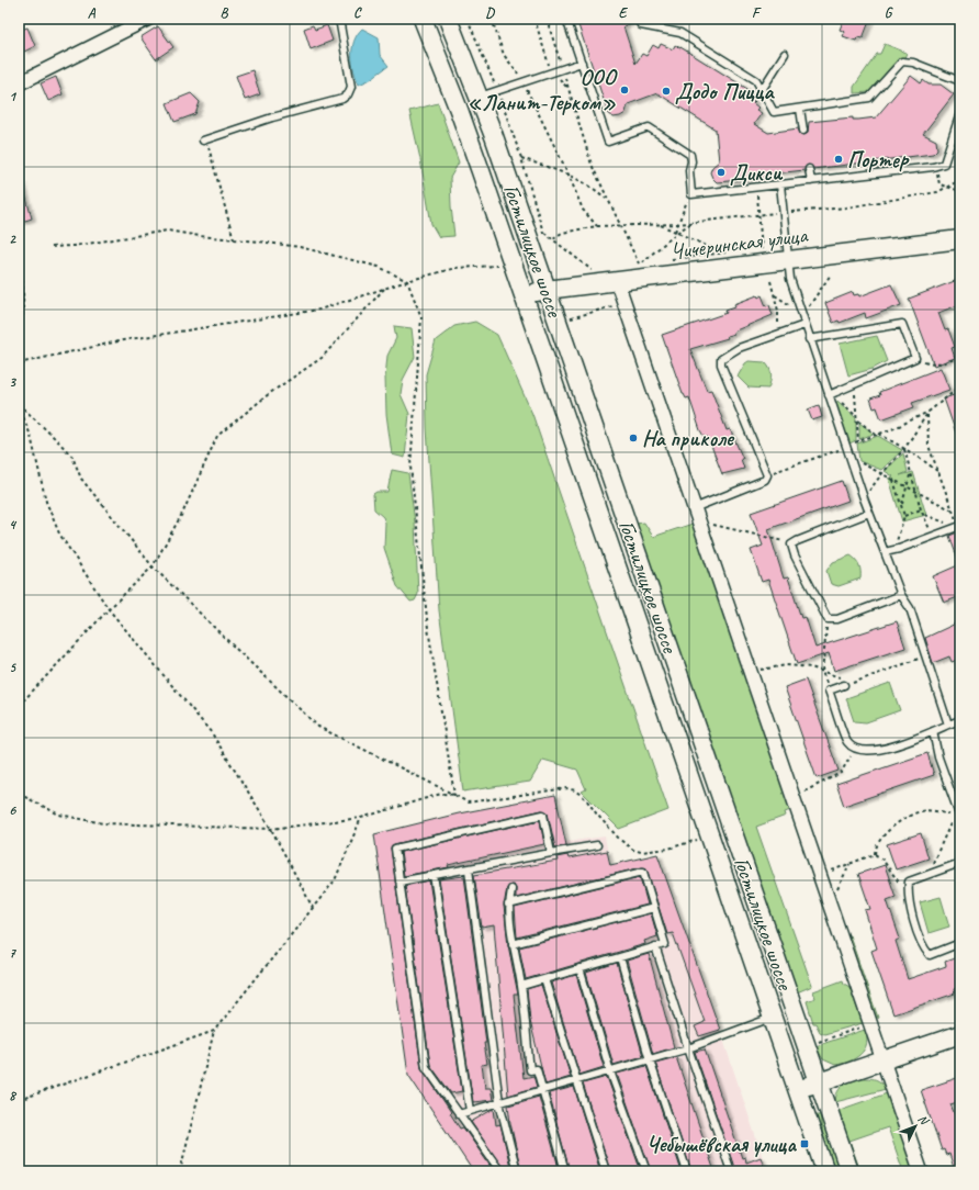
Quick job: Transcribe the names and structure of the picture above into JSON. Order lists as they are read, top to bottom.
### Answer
{
  "streets": {
    "street": ["Чичеринская улица", "Гостилицкое шоссе"]
  },
  "crossings": [
    ["Чичеринская улица", "Гостилицкое шоссе"]
  ],
  "places": {
    "other": [
      "ООО «Ланит-Терком»",
      "Додо Пицца",
      "Портер",
      "Дикси",
      "На приколе"
    ],
    "transit": ["Чебышёвская улица"]
  },
  "north": "top right",
  "grid": {
    "columns": [
      "A",
      "B",
      "C",
      "D",
      "E",
      "F",
      "G"
    ],
    "rows": [
      "1",
      "2",
      "3",
      "4",
      "5",
      "6",
      "7",
      "8"
    ]
  }
}
